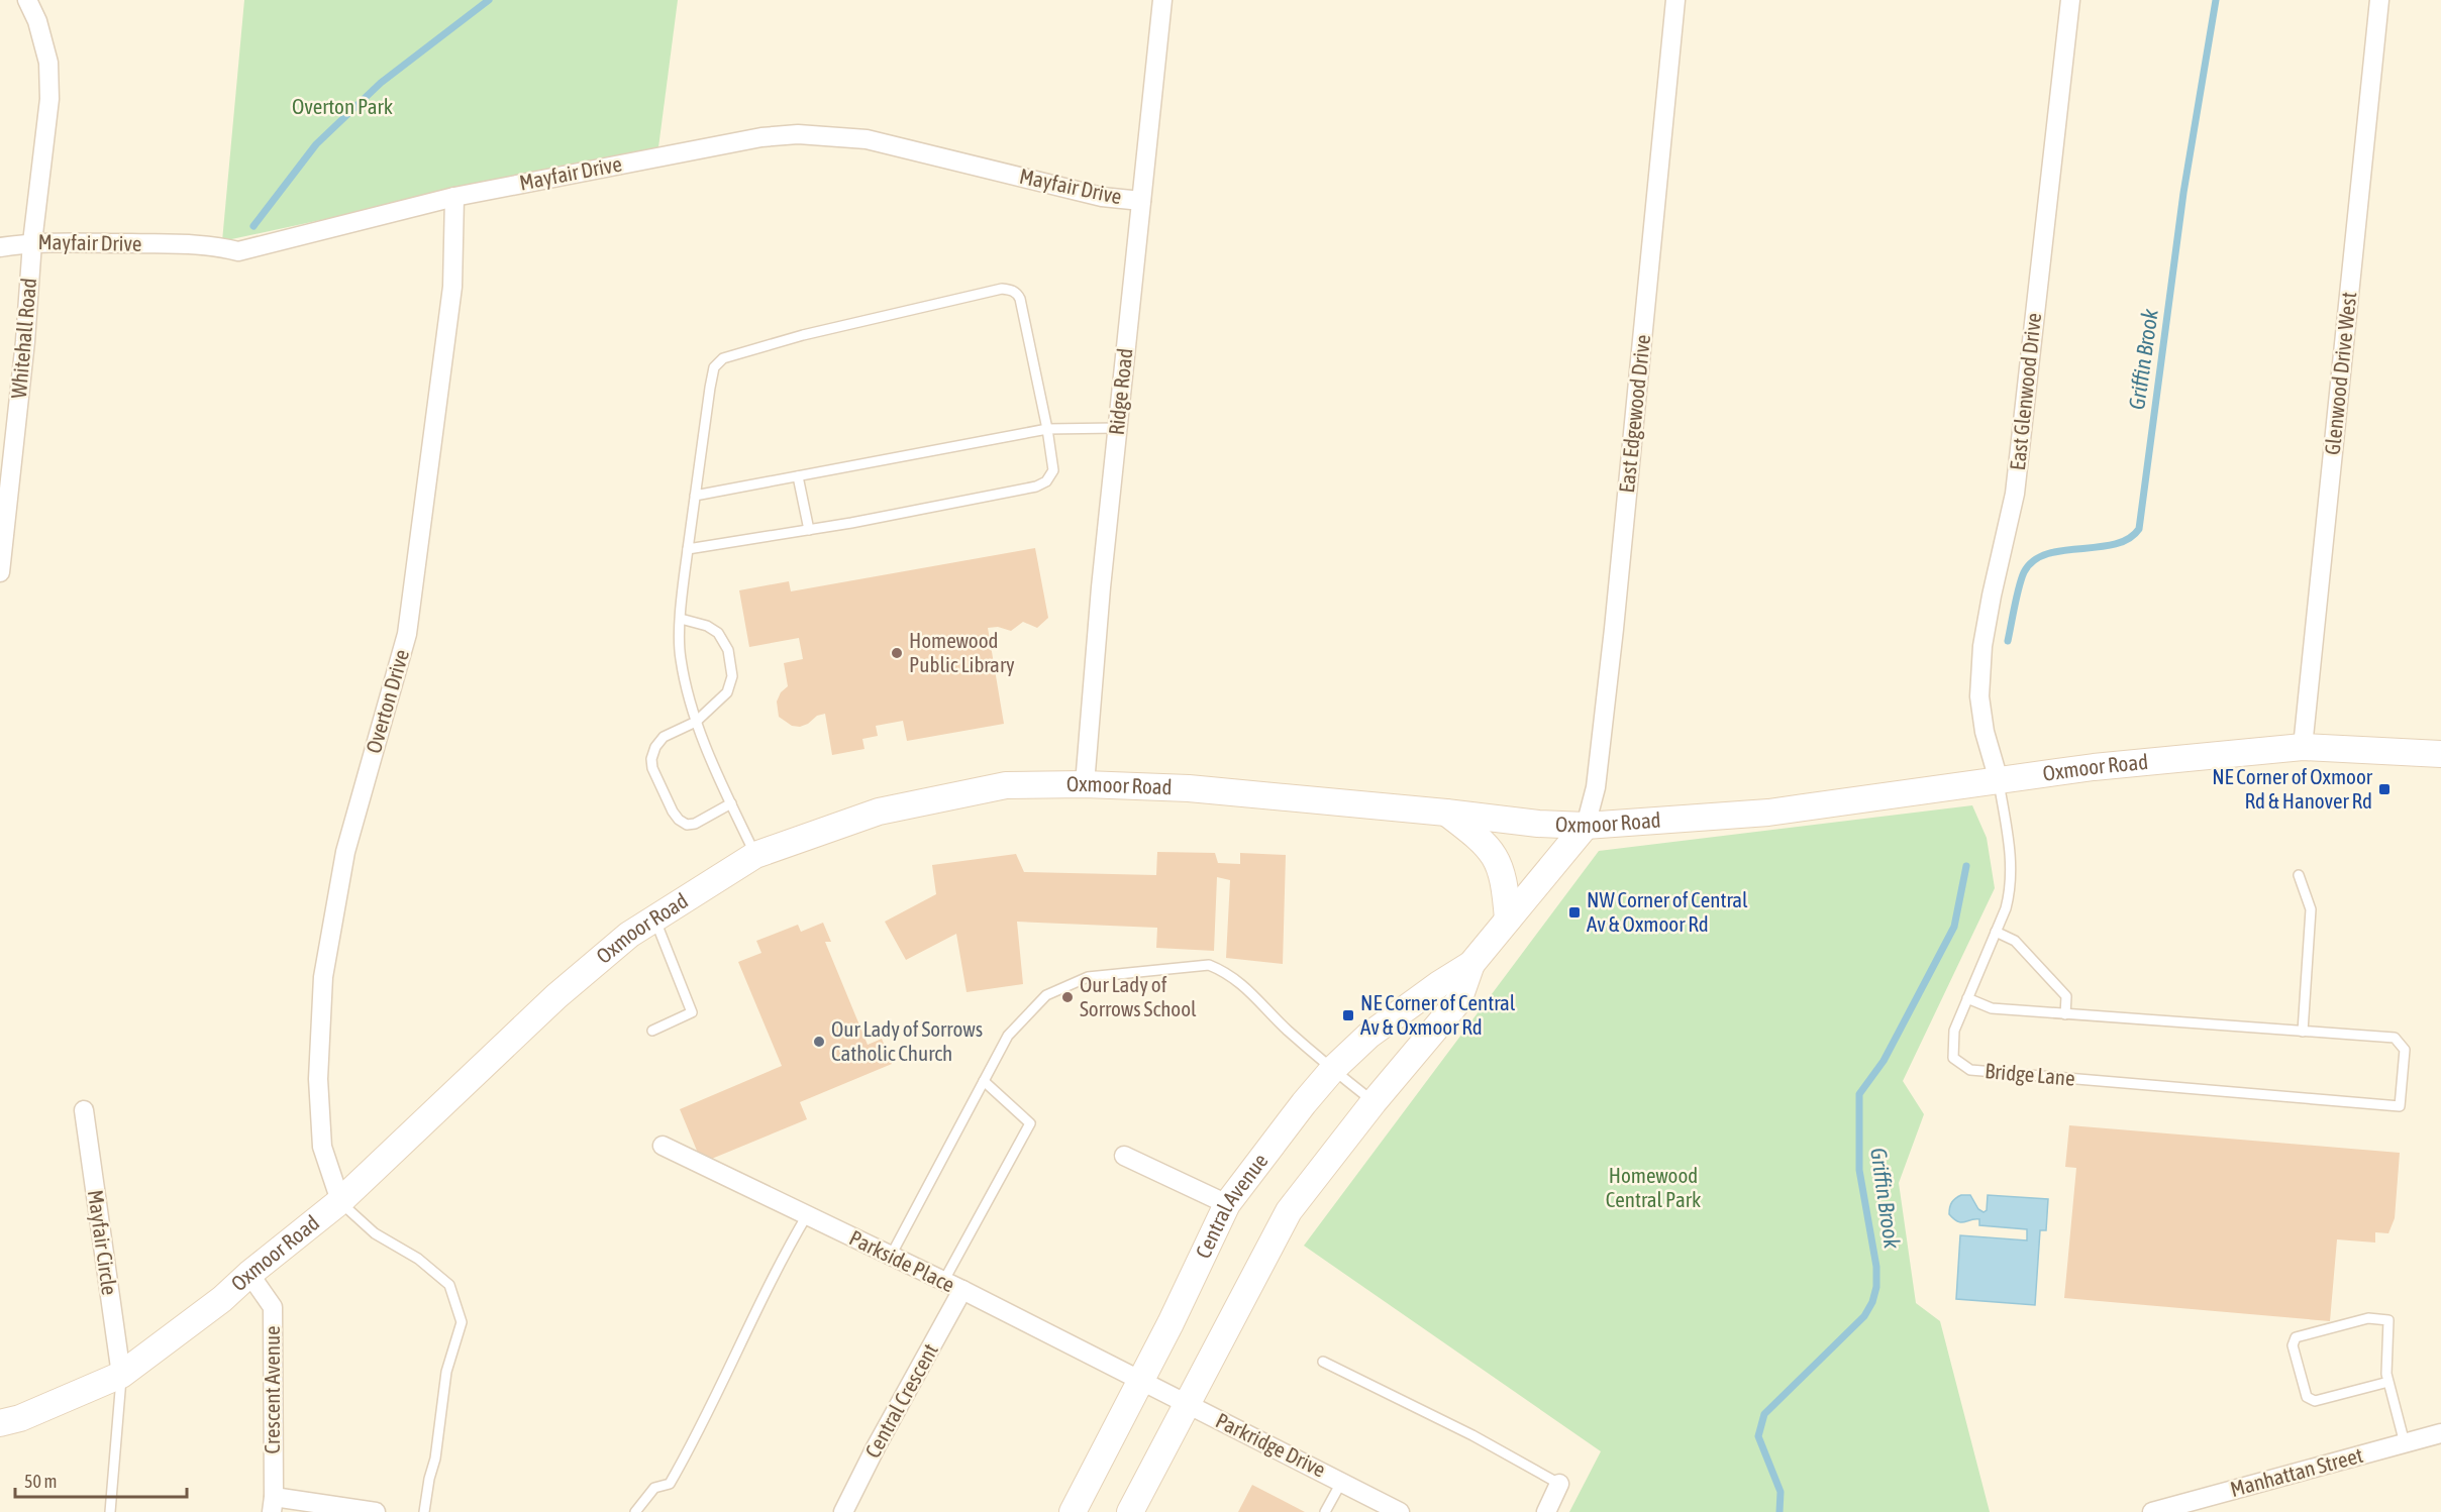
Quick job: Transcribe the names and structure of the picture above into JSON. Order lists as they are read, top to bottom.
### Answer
{
  "streets": {
    "main road": ["Oxmoor Road", "Central Avenue"],
    "street": [
      "Mayfair Drive",
      "Whitehall Road",
      "Glenwood Drive West",
      "Ridge Road",
      "East Glenwood Drive",
      "East Edgewood Drive",
      "Overton Drive",
      "Mayfair Circle",
      "Parkside Place",
      "Crescent Avenue",
      "Central Crescent",
      "Parkridge Drive",
      "Manhattan Street"
    ],
    "lane": ["Bridge Lane"]
  },
  "crossings": [
    ["Mayfair Drive", "Whitehall Road"],
    ["Mayfair Drive", "Ridge Road"],
    ["Mayfair Drive", "Overton Drive"],
    ["Glenwood Drive West", "Oxmoor Road"],
    ["Ridge Road", "Oxmoor Road"],
    ["East Glenwood Drive", "Oxmoor Road"],
    ["East Glenwood Drive", "Bridge Lane"],
    ["East Edgewood Drive", "Oxmoor Road"],
    ["East Edgewood Drive", "Central Avenue"],
    ["Overton Drive", "Oxmoor Road"],
    ["Oxmoor Road", "Bridge Lane"],
    ["Oxmoor Road", "Central Avenue"],
    ["Oxmoor Road", "Mayfair Circle"],
    ["Oxmoor Road", "Crescent Avenue"],
    ["Central Avenue", "Parkside Place"],
    ["Central Avenue", "Parkridge Drive"],
    ["Parkside Place", "Central Crescent"],
    ["Parkside Place", "Parkridge Drive"]
  ],
  "water": ["Griffin Brook"],
  "parks": ["Overton Park", "Homewood Central Park"],
  "places": {
    "other": ["Homewood Public Library", "Our Lady of Sorrows School", "Our Lady of Sorrows Catholic Church"],
    "transit": ["NE Corner of Oxmoor Rd & Hanover Rd", "NW Corner of Central Av & Oxmoor Rd", "NE Corner of Central Av & Oxmoor Rd"]
  },
  "scale_bar": "50 m"
}
